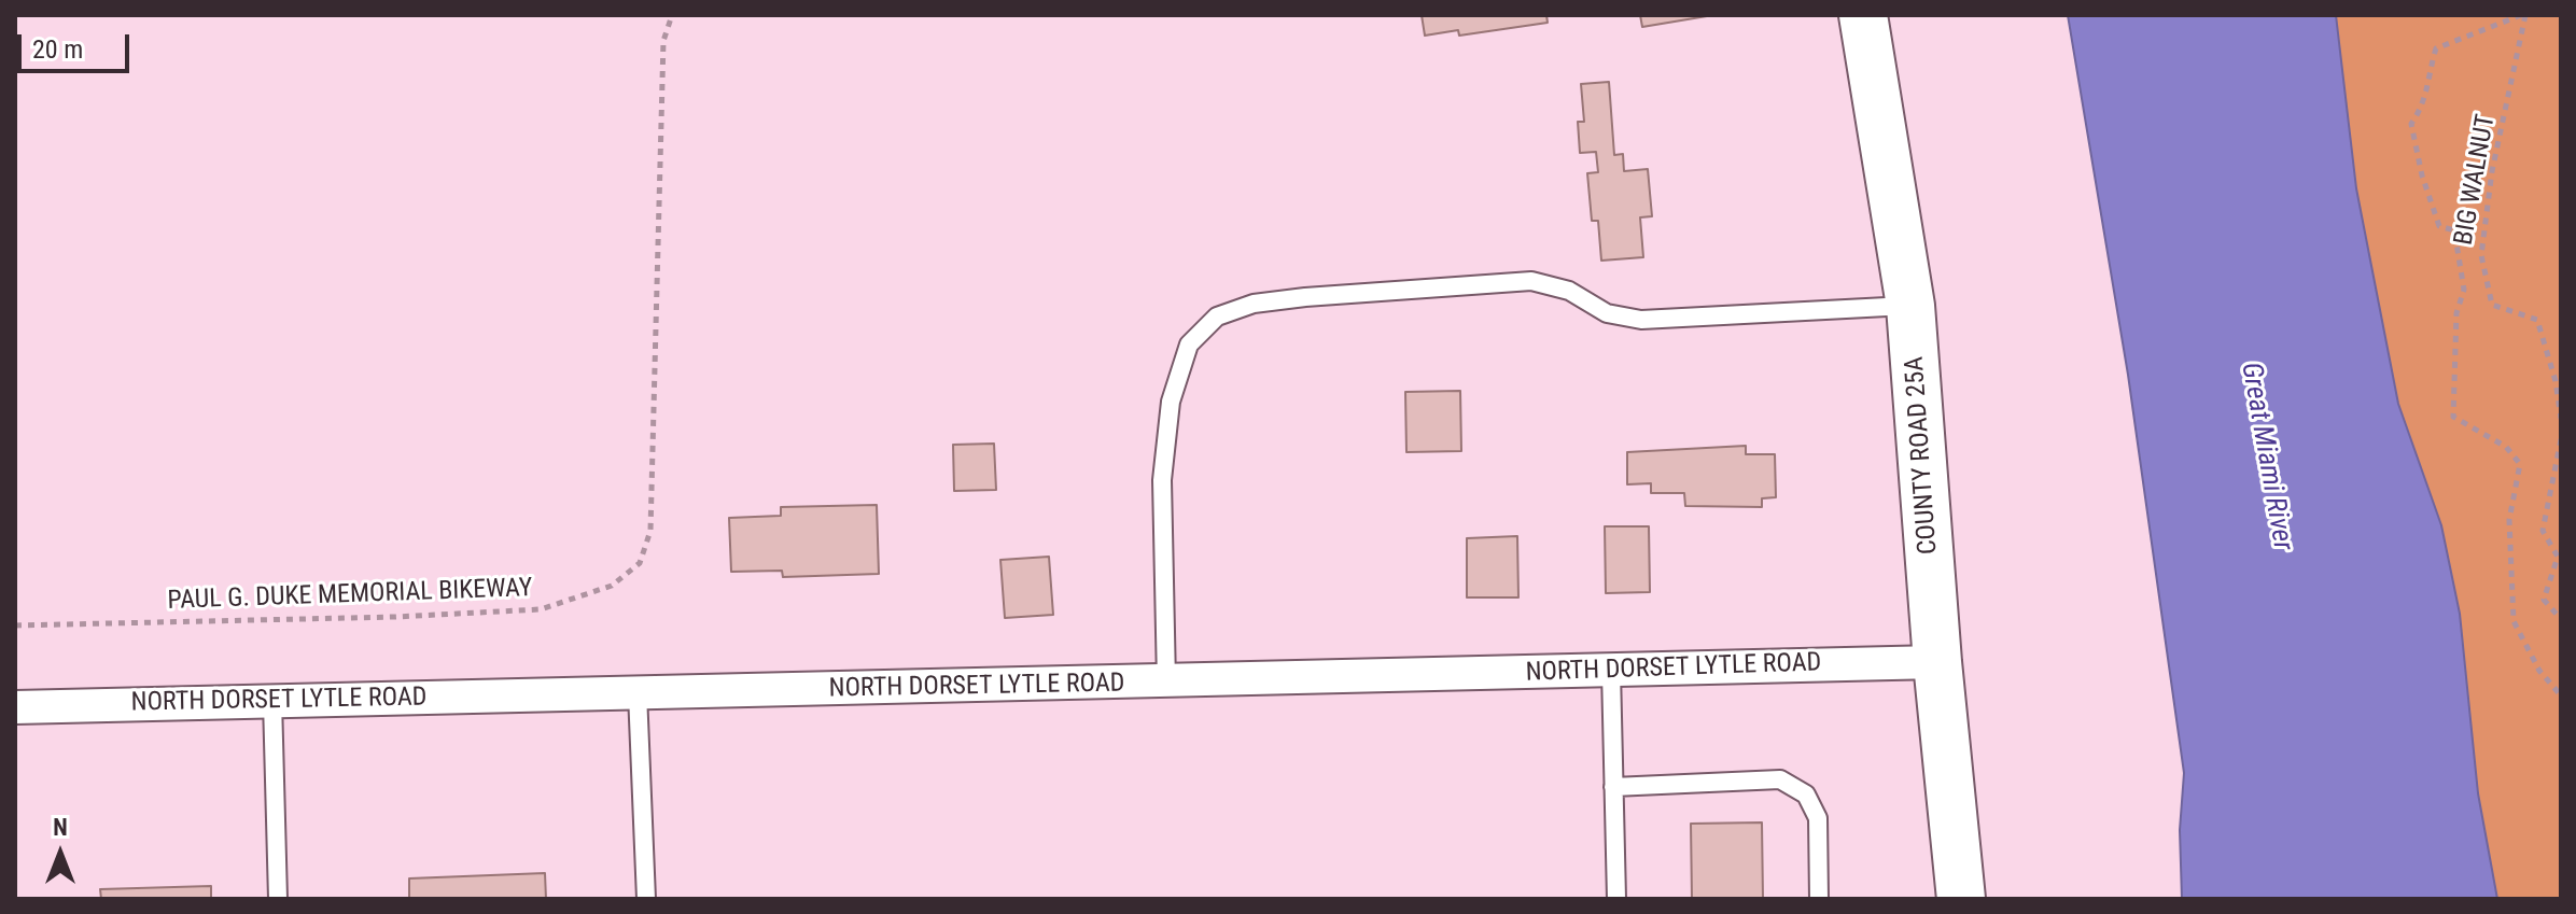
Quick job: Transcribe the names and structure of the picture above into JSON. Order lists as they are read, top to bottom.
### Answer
{
  "streets": {
    "main road": ["COUNTY ROAD 25A"],
    "street": ["NORTH DORSET LYTLE ROAD"],
    "path": ["BIG WALNUT", "PAUL G. DUKE MEMORIAL BIKEWAY"]
  },
  "crossings": [
    ["COUNTY ROAD 25A", "NORTH DORSET LYTLE ROAD"]
  ],
  "water": ["Great Miami River"],
  "scale_bar": "20 m",
  "north": "top"
}
